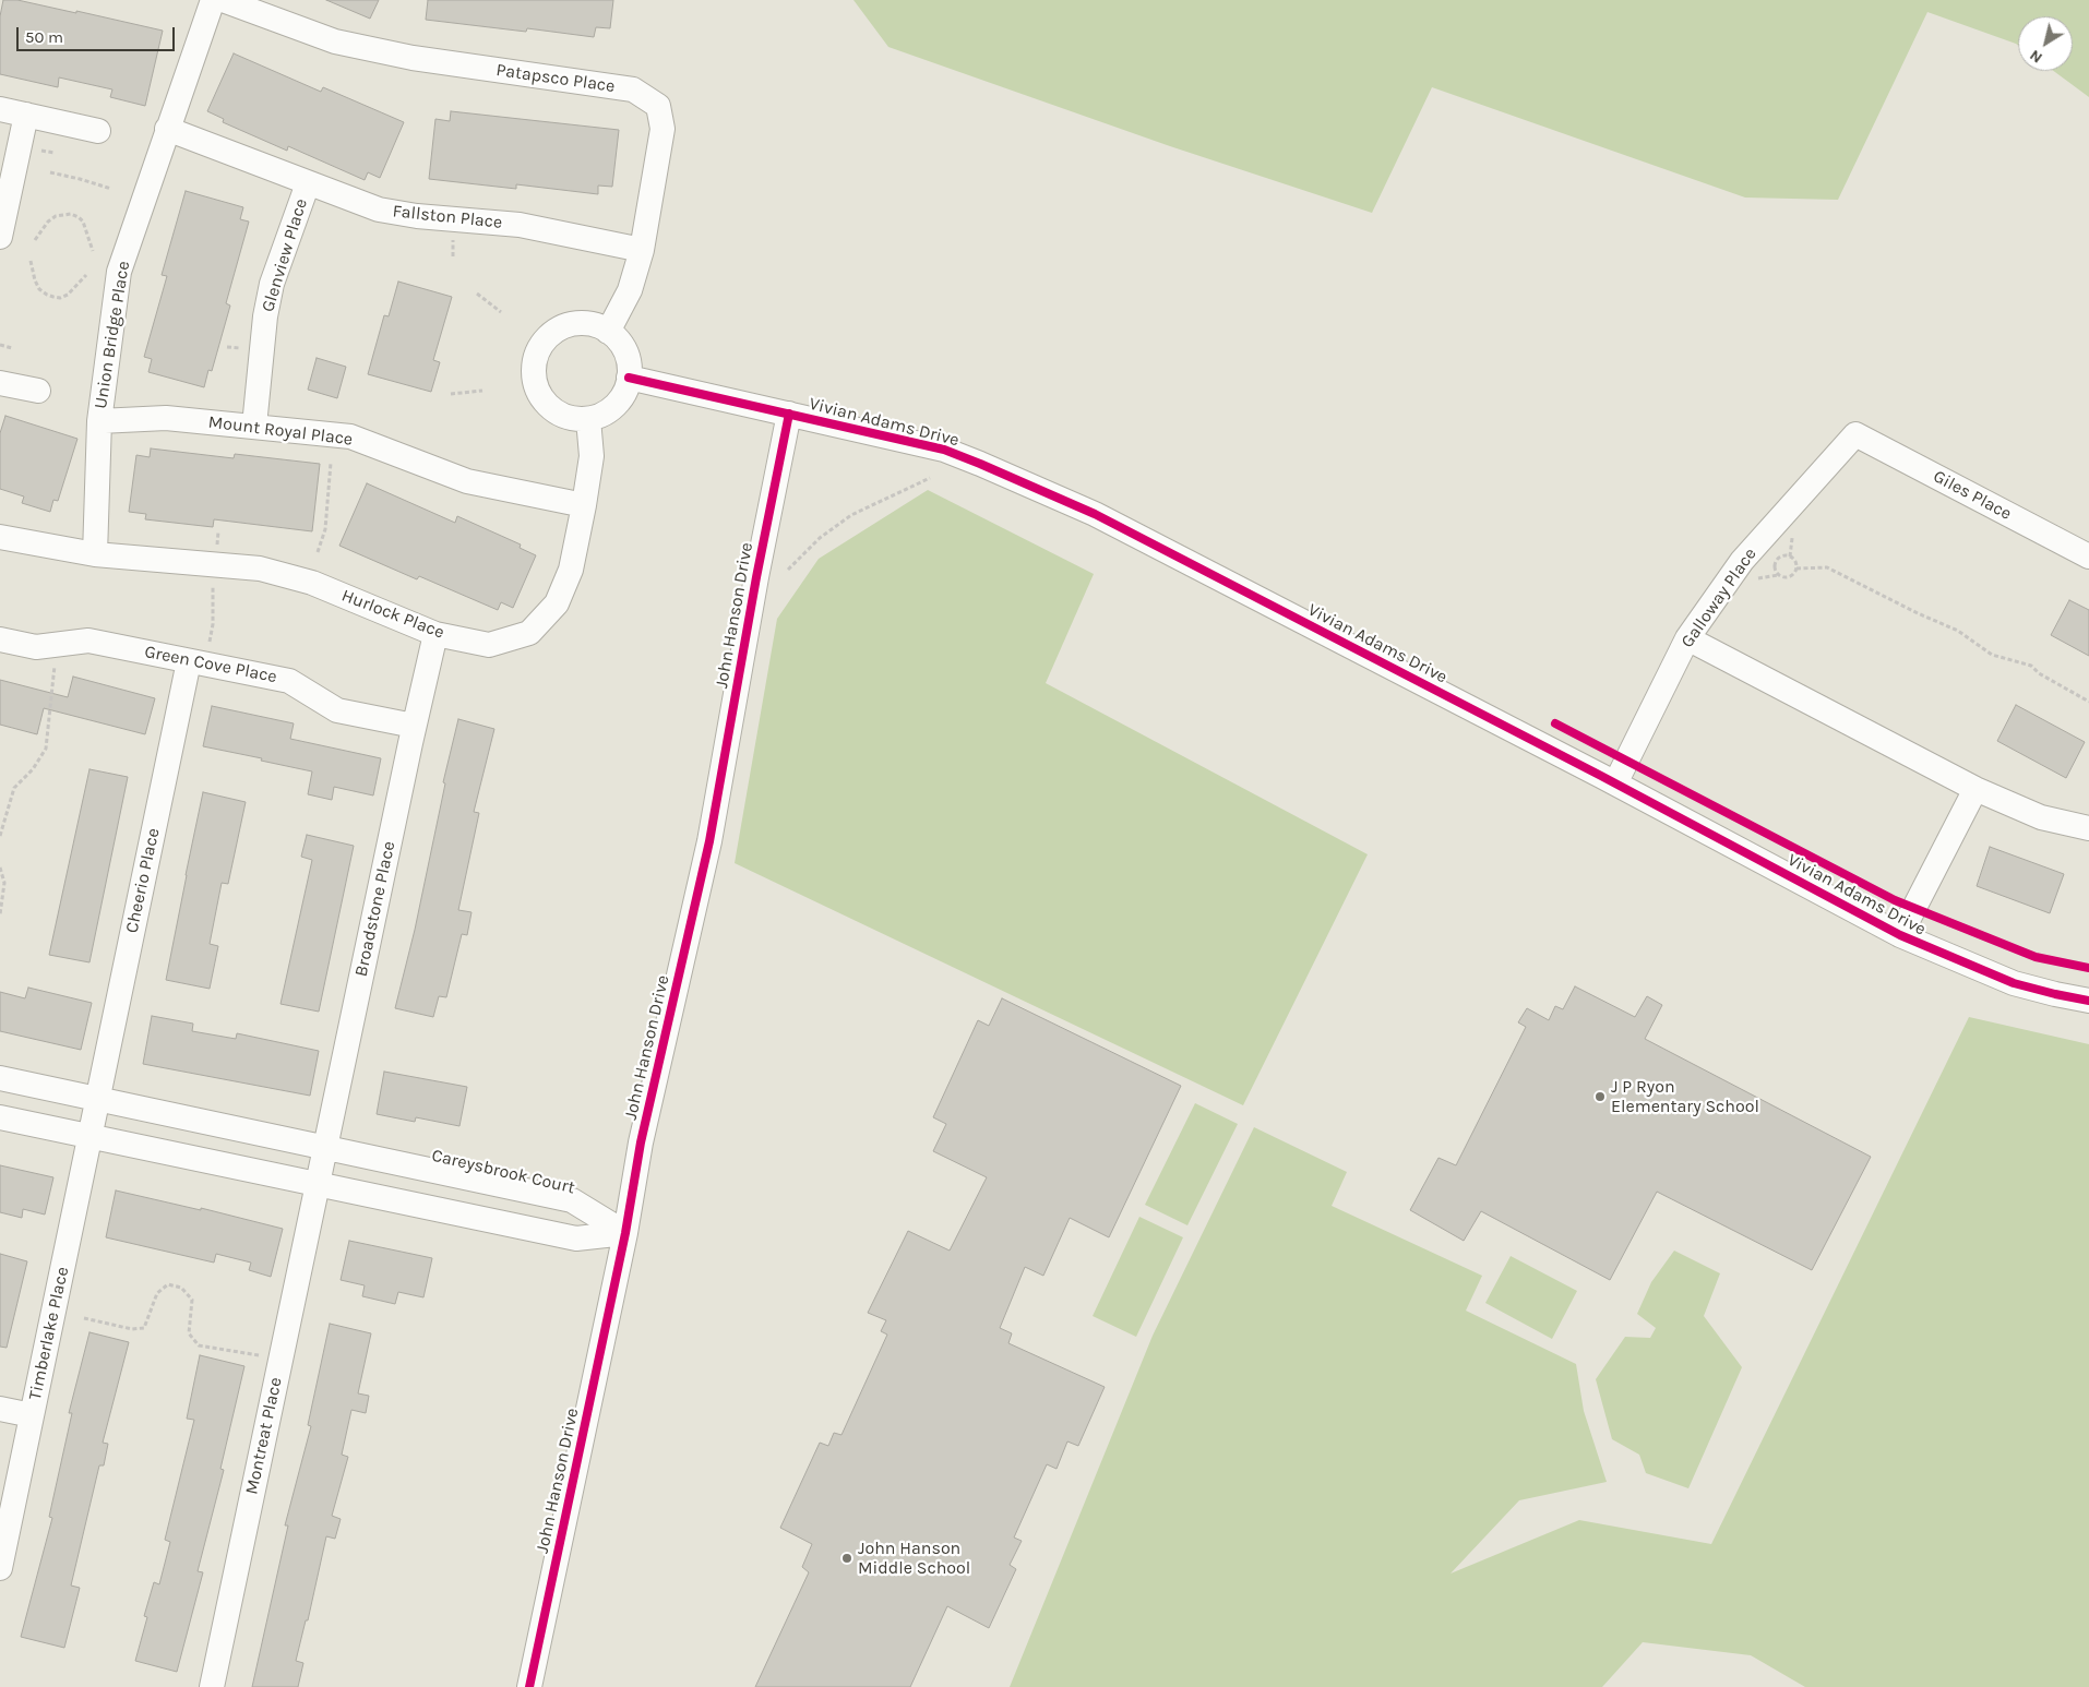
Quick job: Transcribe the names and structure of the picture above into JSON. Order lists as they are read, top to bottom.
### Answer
{
  "streets": {
    "street": [
      "Patapsco Place",
      "Fallston Place",
      "Glenview Place",
      "Union Bridge Place",
      "Vivian Adams Drive",
      "Mount Royal Place",
      "Giles Place",
      "Galloway Place",
      "Hurlock Place",
      "John Hanson Drive",
      "Green Cove Place",
      "Cheerio Place",
      "Broadstone Place",
      "Careysbrook Court",
      "Timberlake Place",
      "Montreat Place"
    ]
  },
  "crossings": [
    ["Patapsco Place", "Fallston Place"],
    ["Patapsco Place", "Vivian Adams Drive"],
    ["Patapsco Place", "Hurlock Place"],
    ["Fallston Place", "Glenview Place"],
    ["Fallston Place", "Union Bridge Place"],
    ["Glenview Place", "Mount Royal Place"],
    ["Union Bridge Place", "Mount Royal Place"],
    ["Union Bridge Place", "Hurlock Place"],
    ["Vivian Adams Drive", "Galloway Place"],
    ["Vivian Adams Drive", "Hurlock Place"],
    ["Vivian Adams Drive", "John Hanson Drive"],
    ["Mount Royal Place", "Hurlock Place"],
    ["Giles Place", "Galloway Place"],
    ["Hurlock Place", "Broadstone Place"],
    ["John Hanson Drive", "Careysbrook Court"],
    ["Green Cove Place", "Cheerio Place"],
    ["Green Cove Place", "Broadstone Place"],
    ["Cheerio Place", "Careysbrook Court"],
    ["Cheerio Place", "Timberlake Place"],
    ["Broadstone Place", "Careysbrook Court"],
    ["Broadstone Place", "Montreat Place"],
    ["Careysbrook Court", "Timberlake Place"]
  ],
  "places": ["J P Ryon Elementary School", "John Hanson Middle School"],
  "scale_bar": "50 m",
  "north": "bottom left"
}
